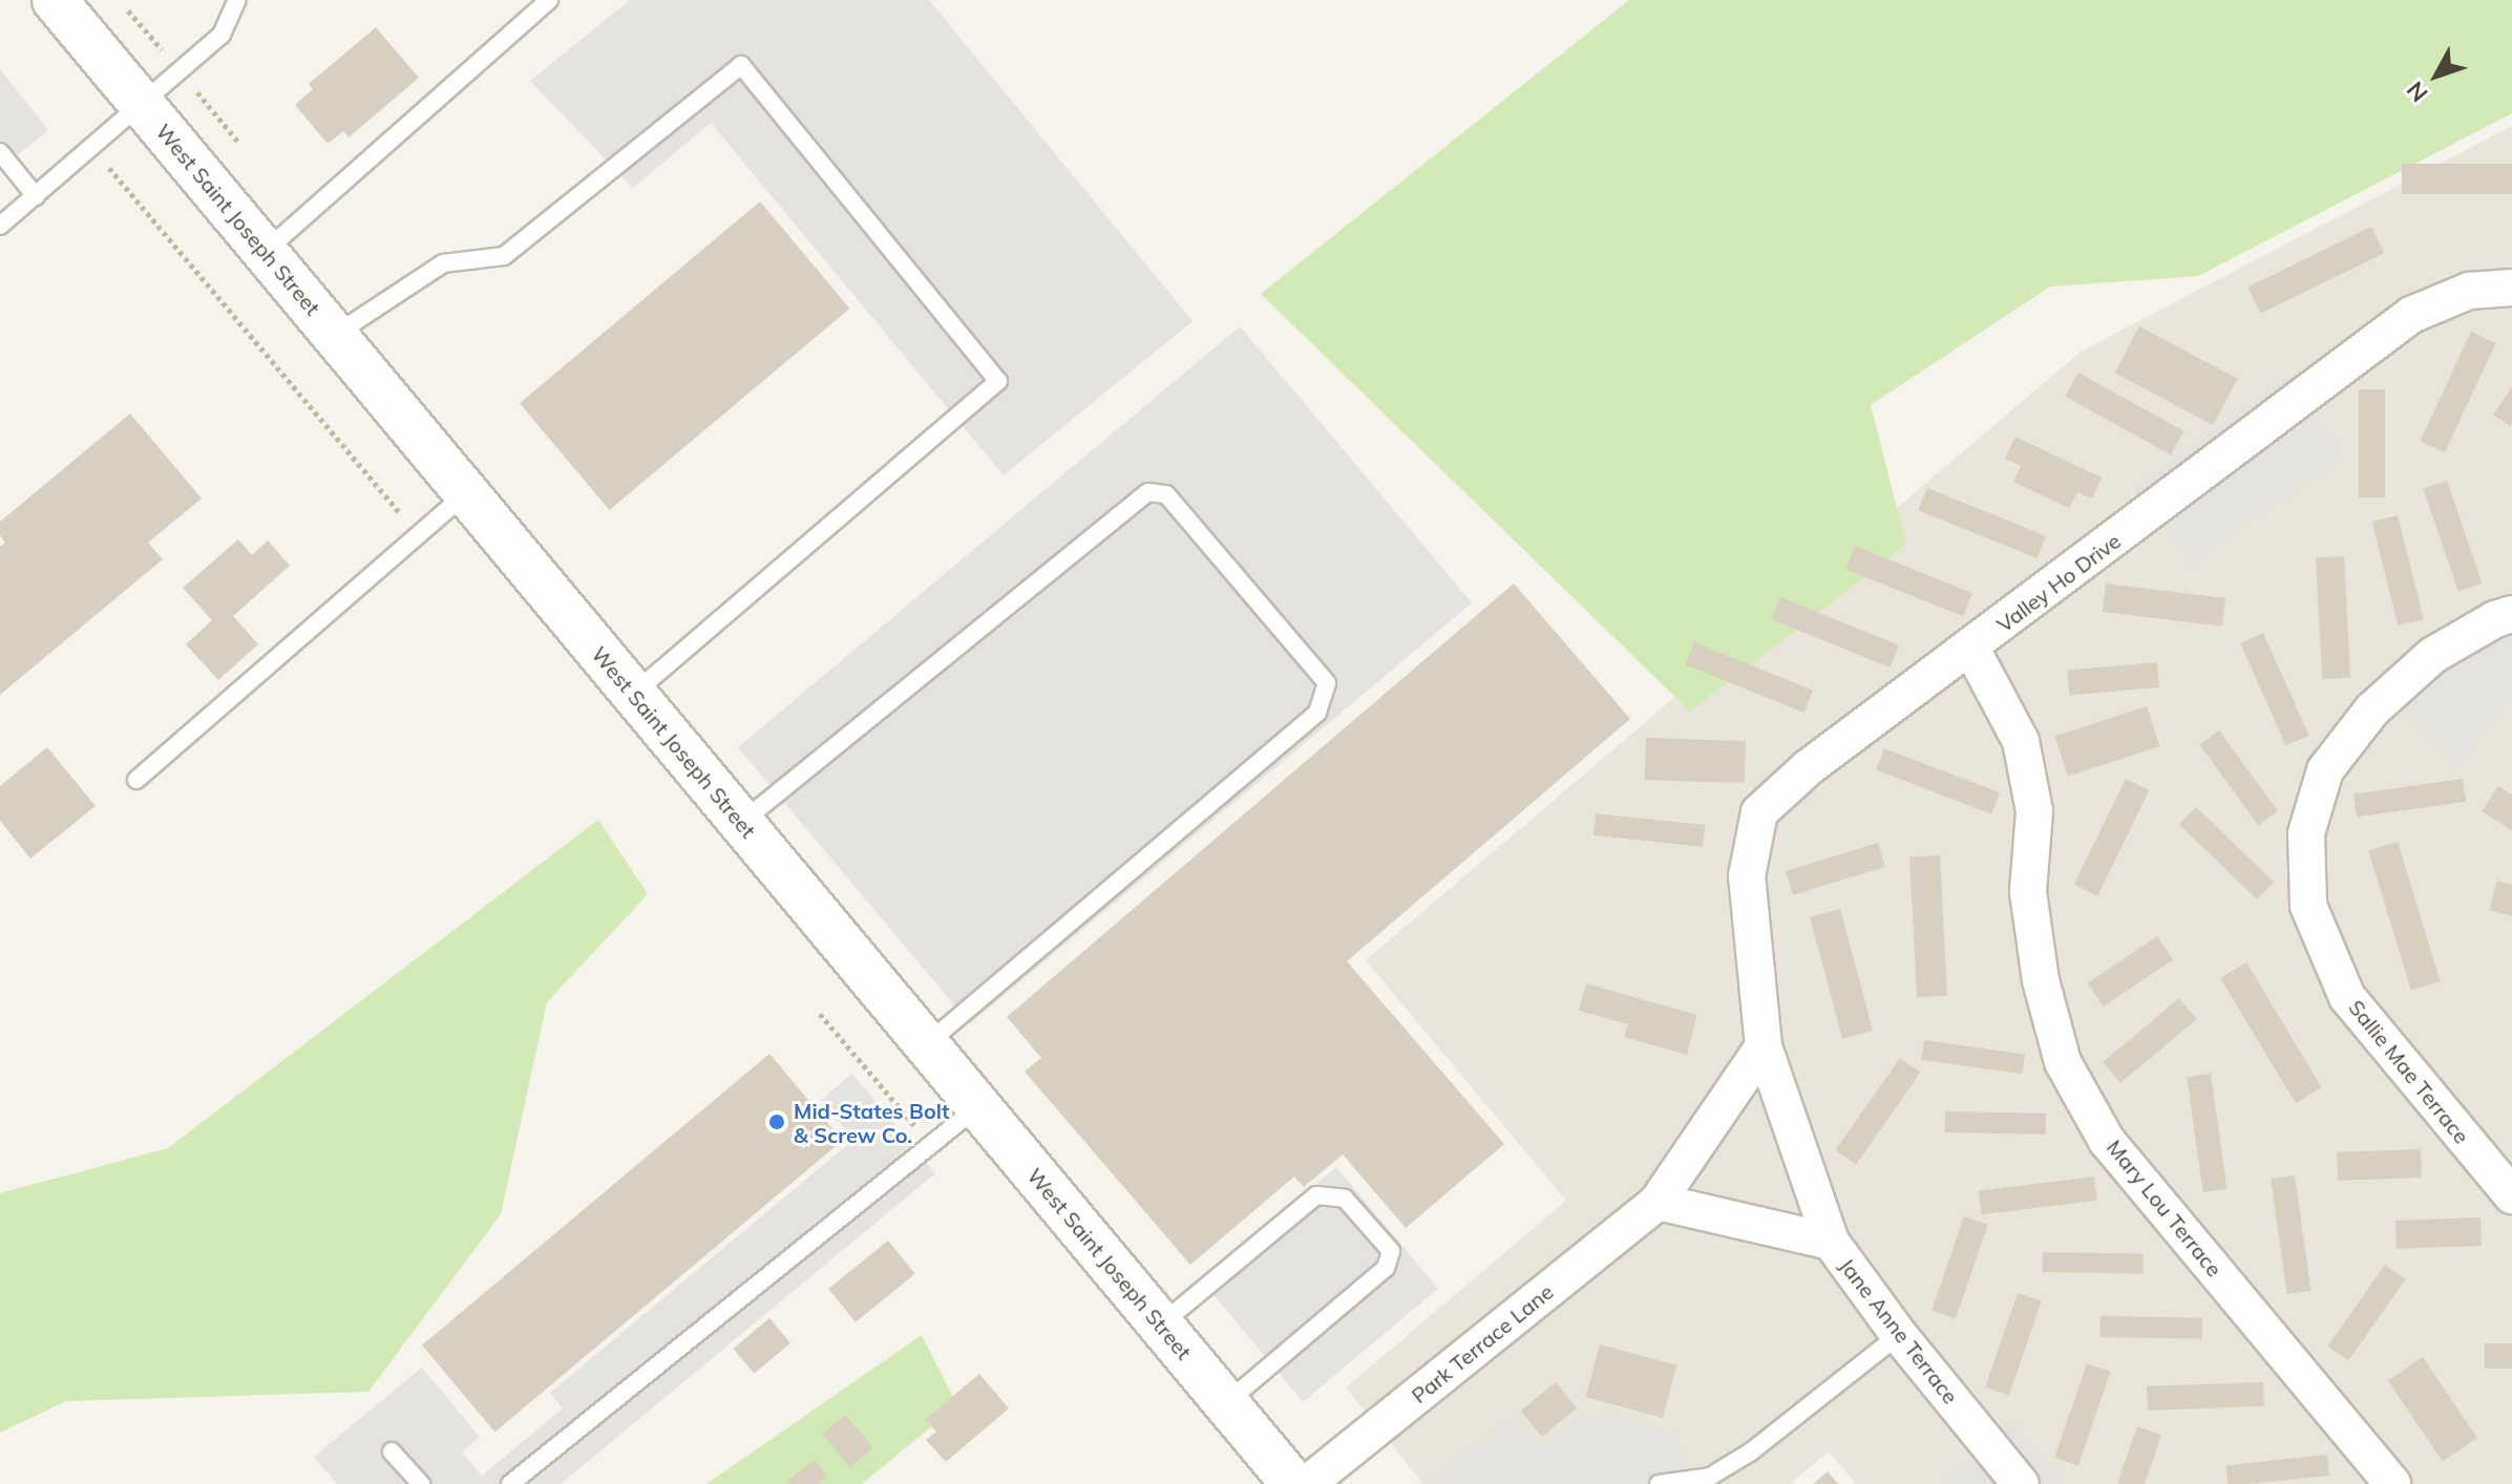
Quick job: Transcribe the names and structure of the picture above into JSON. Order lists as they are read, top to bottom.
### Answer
{
  "streets": {
    "street": [
      "West Saint Joseph Street",
      "Valley Ho Drive",
      "Sallie Mae Terrace",
      "Mary Lou Terrace",
      "Jane Anne Terrace",
      "Park Terrace Lane"
    ]
  },
  "crossings": [
    ["Valley Ho Drive", "Mary Lou Terrace"],
    ["Jane Anne Terrace", "Park Terrace Lane"]
  ],
  "places": ["Mid-States Bolt & Screw Co."],
  "north": "bottom left"
}
